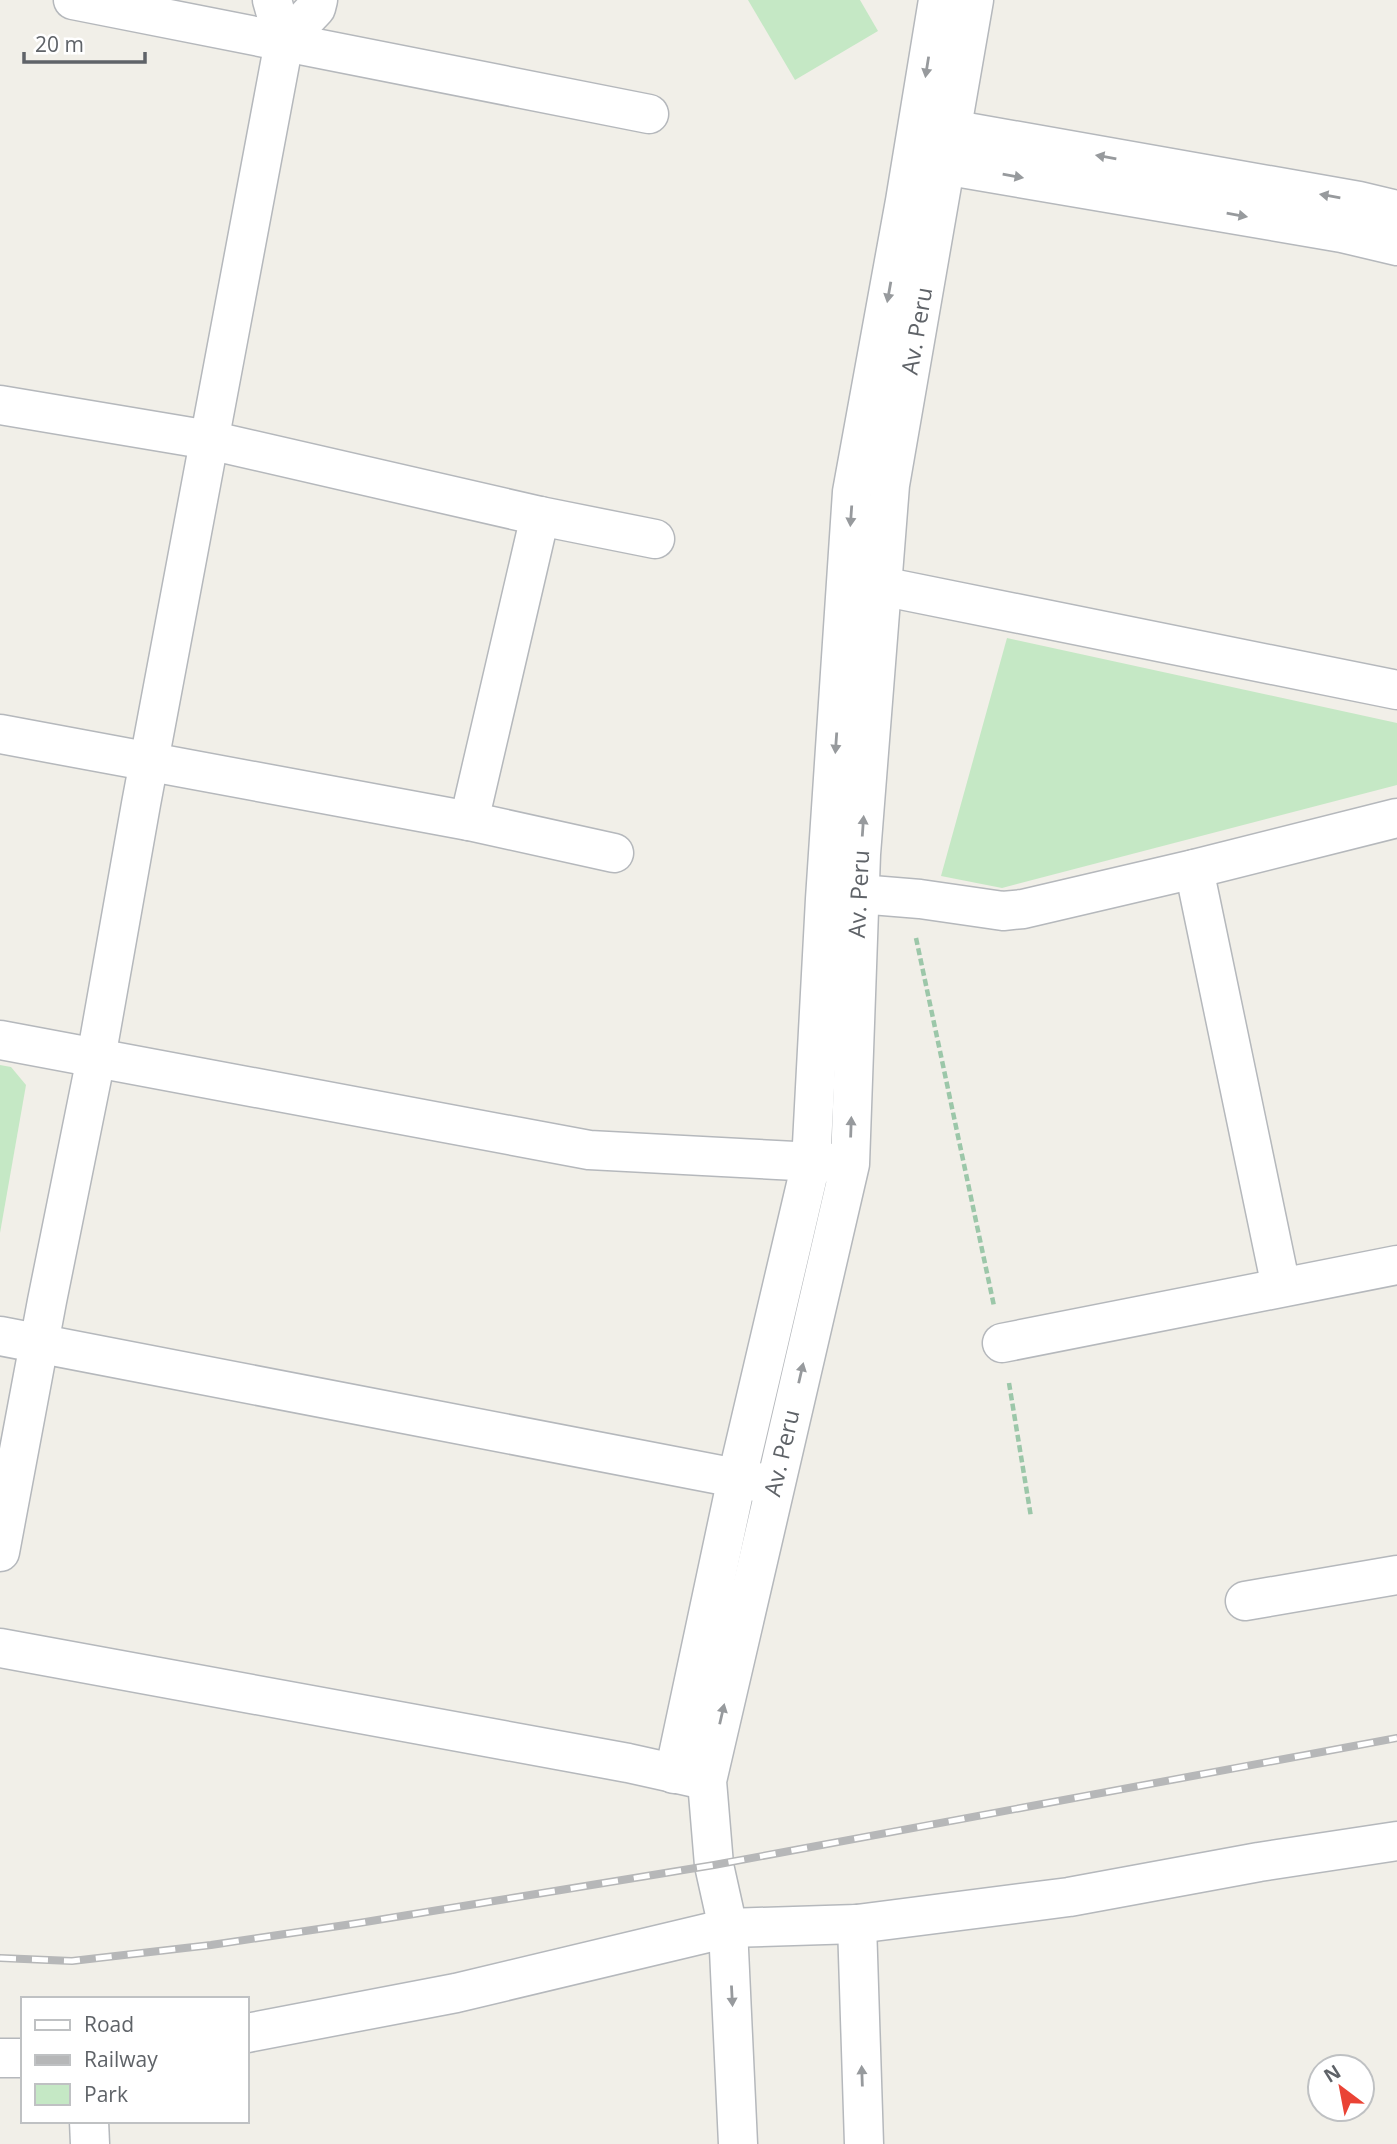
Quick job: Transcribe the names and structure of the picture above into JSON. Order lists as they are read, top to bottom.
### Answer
{
  "streets": {
    "street": ["Av. Peru"]
  },
  "legend": ["Road", "Railway", "Park"],
  "scale_bar": "20 m",
  "north": "top left"
}
